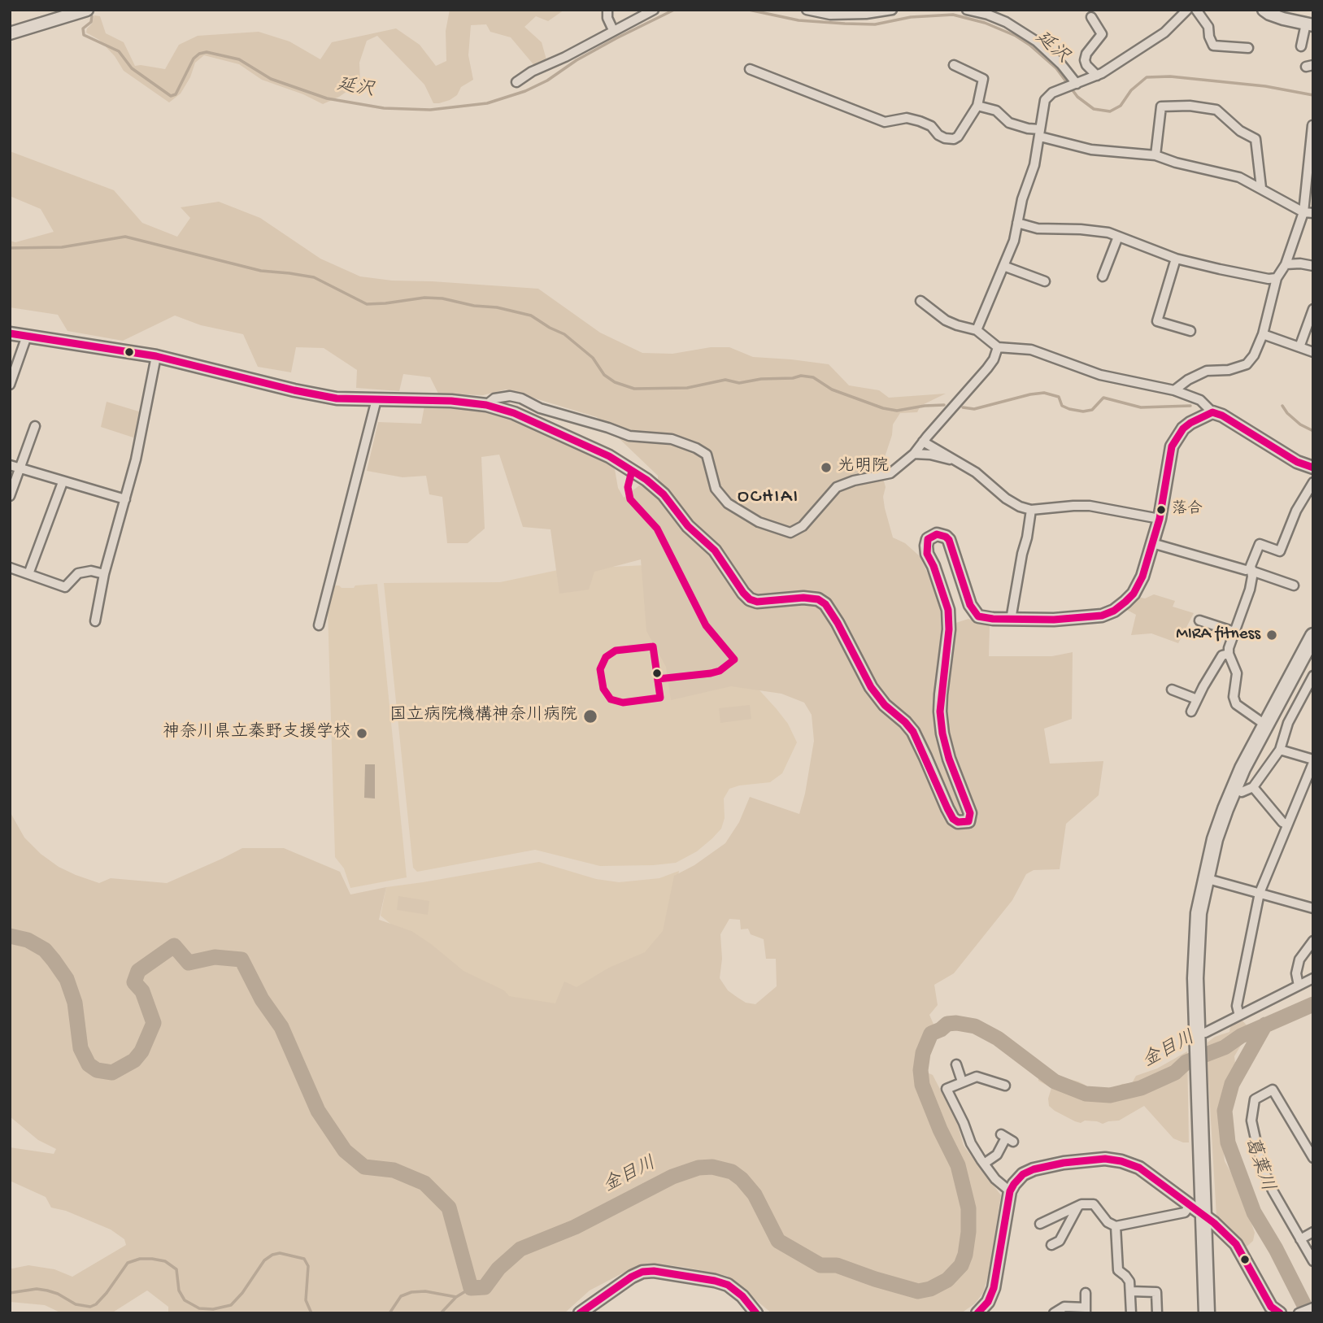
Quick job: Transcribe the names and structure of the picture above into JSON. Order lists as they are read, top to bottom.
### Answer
{
  "districts": ["OCHIAI"],
  "water": ["延沢", "金目川", "葛葉川"],
  "places": [
    "光明院",
    "落合",
    "MIRA fitness",
    "国立病院機構神奈川病院",
    "神奈川県立秦野支援学校"
  ]
}
